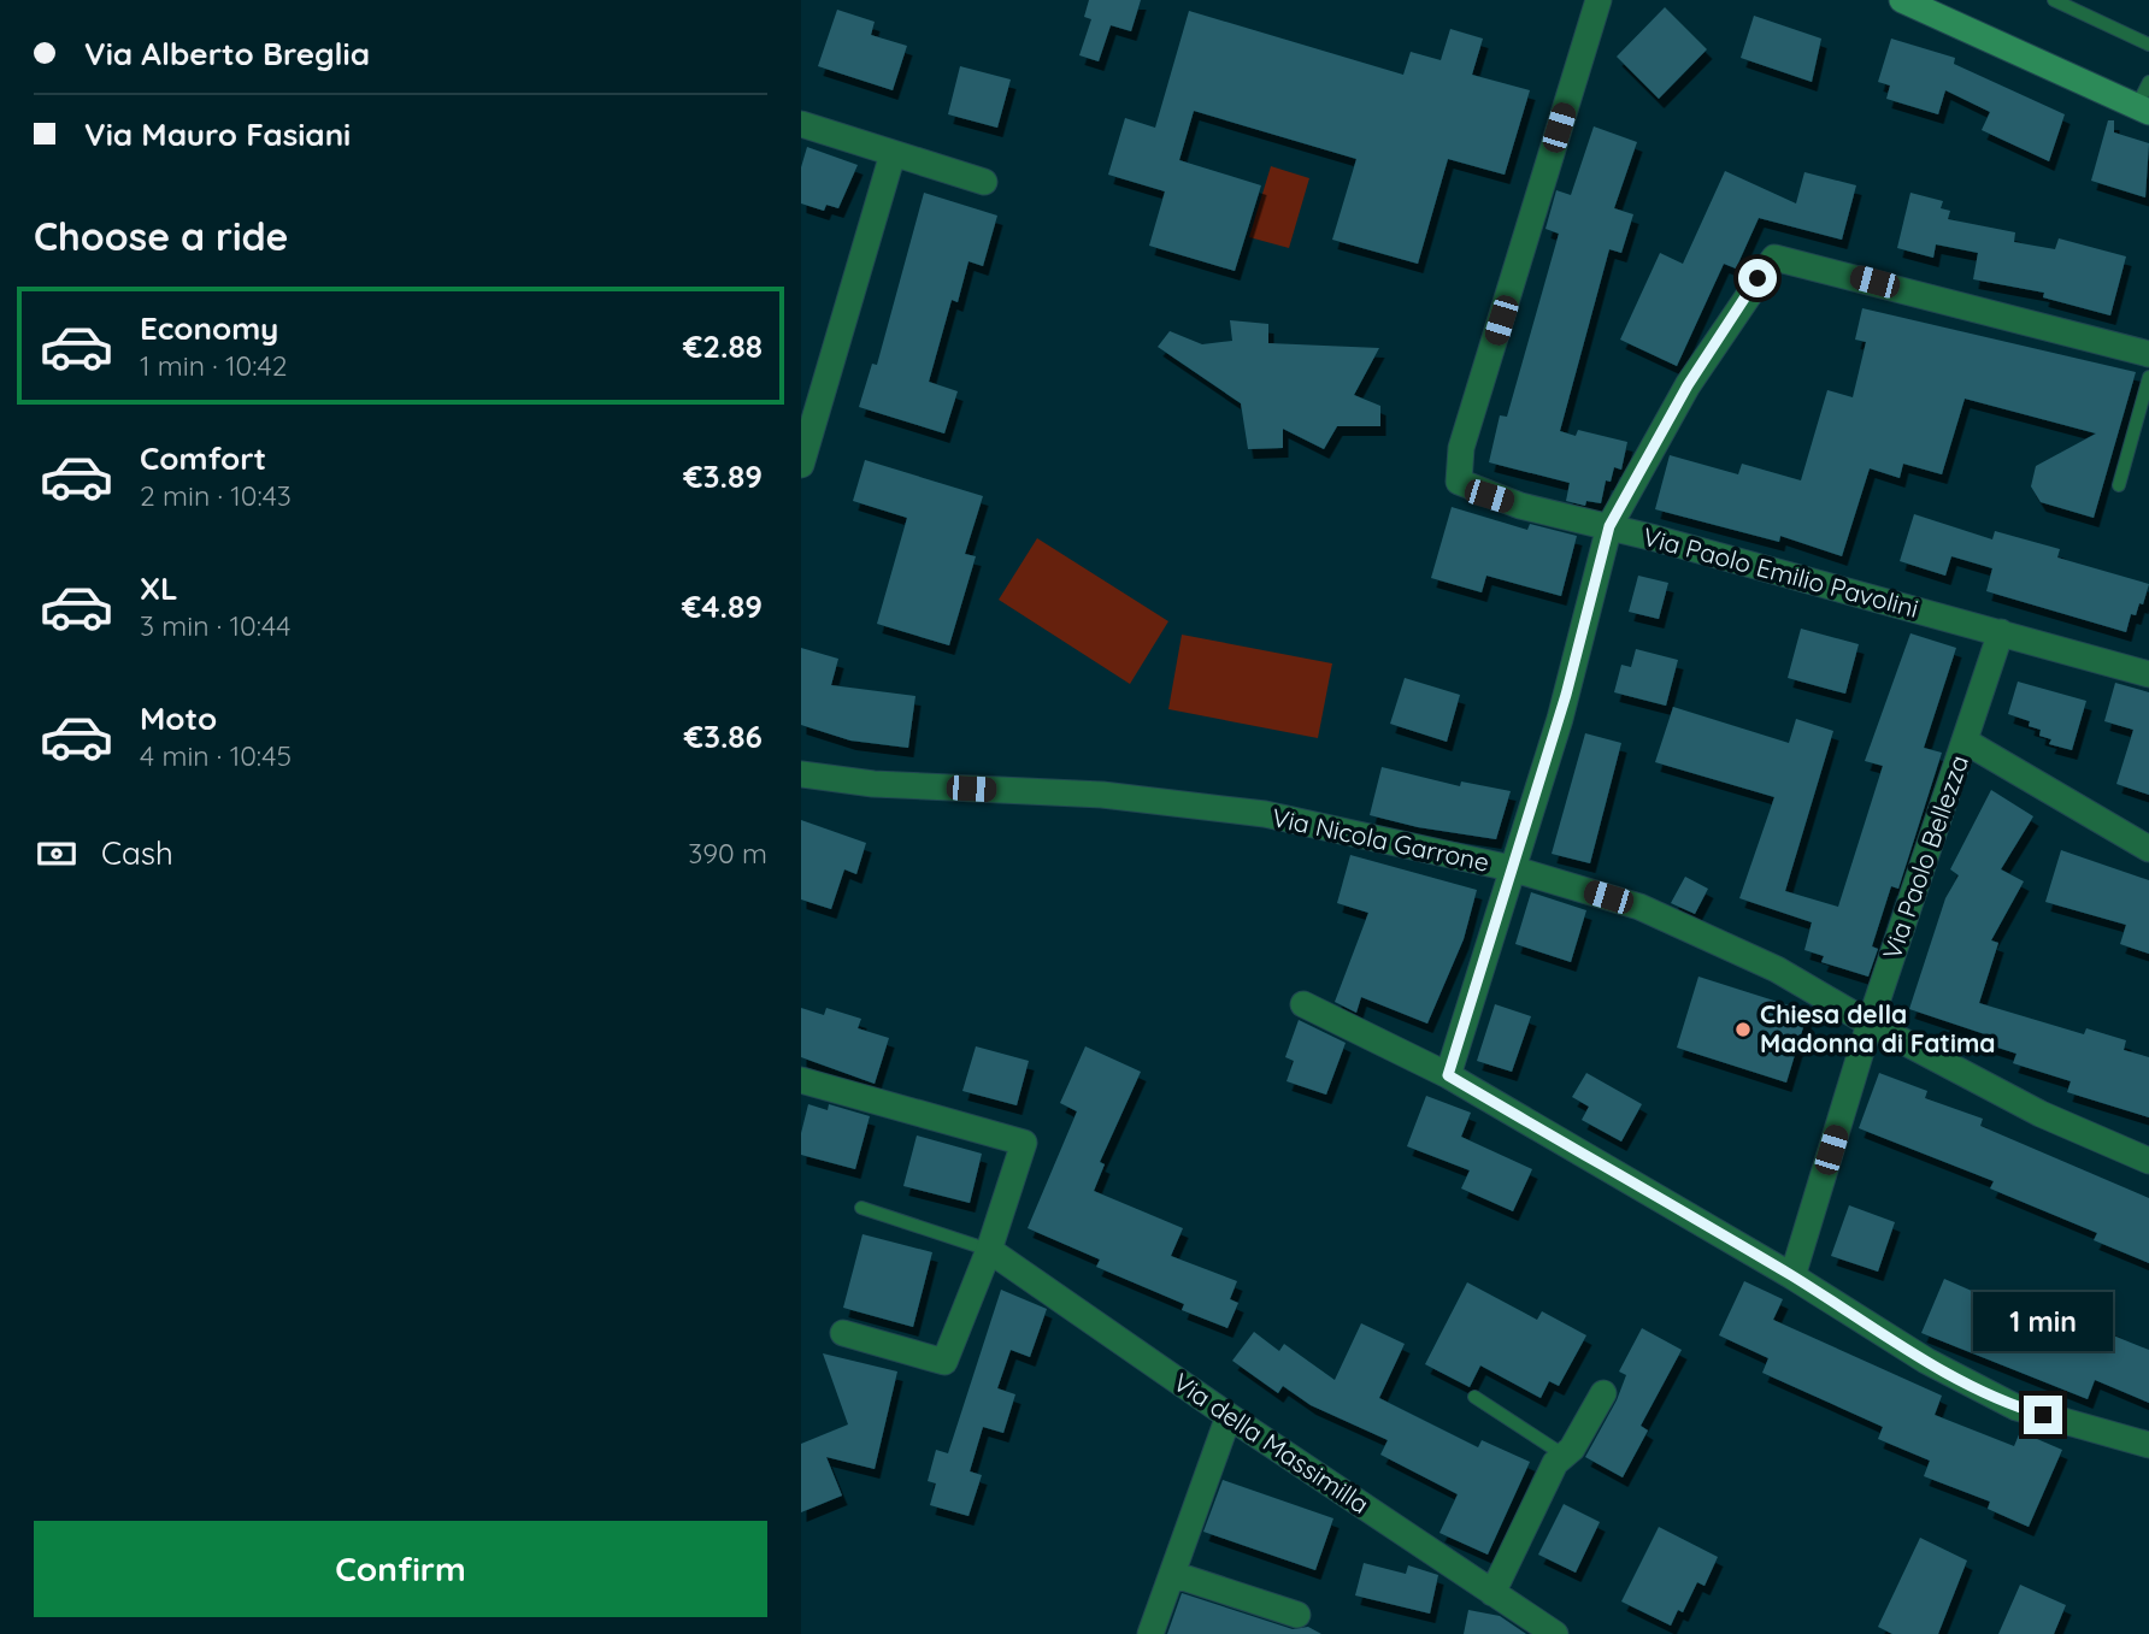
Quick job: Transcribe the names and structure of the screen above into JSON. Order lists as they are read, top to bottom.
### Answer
{
  "streets": {
    "street": [
      "Via Paolo Emilio Pavolini",
      "Via Nicola Garrone",
      "Via Paolo Bellezza",
      "Via della Massimilla"
    ]
  },
  "crossings": [
    ["Via Paolo Emilio Pavolini", "Via Paolo Bellezza"],
    ["Via Nicola Garrone", "Via Paolo Bellezza"]
  ],
  "places": ["Chiesa della Madonna di Fatima"],
  "page": {
    "banner": ["Via Alberto Breglia", "Via Mauro Fasiani"],
    "heading": "Choose a ride",
    "list": [
      {
        "name": "Economy",
        "note": "1 min · 10:42",
        "value": "€2.88"
      },
      {
        "name": "Comfort",
        "note": "2 min · 10:43",
        "value": "€3.89"
      },
      {
        "name": "XL",
        "note": "3 min · 10:44",
        "value": "€4.89"
      },
      {
        "name": "Moto",
        "note": "4 min · 10:45",
        "value": "€3.86"
      }
    ],
    "pay": ["Cash", "390 m"],
    "bubble": "1 min",
    "buttons": "Confirm"
  }
}
